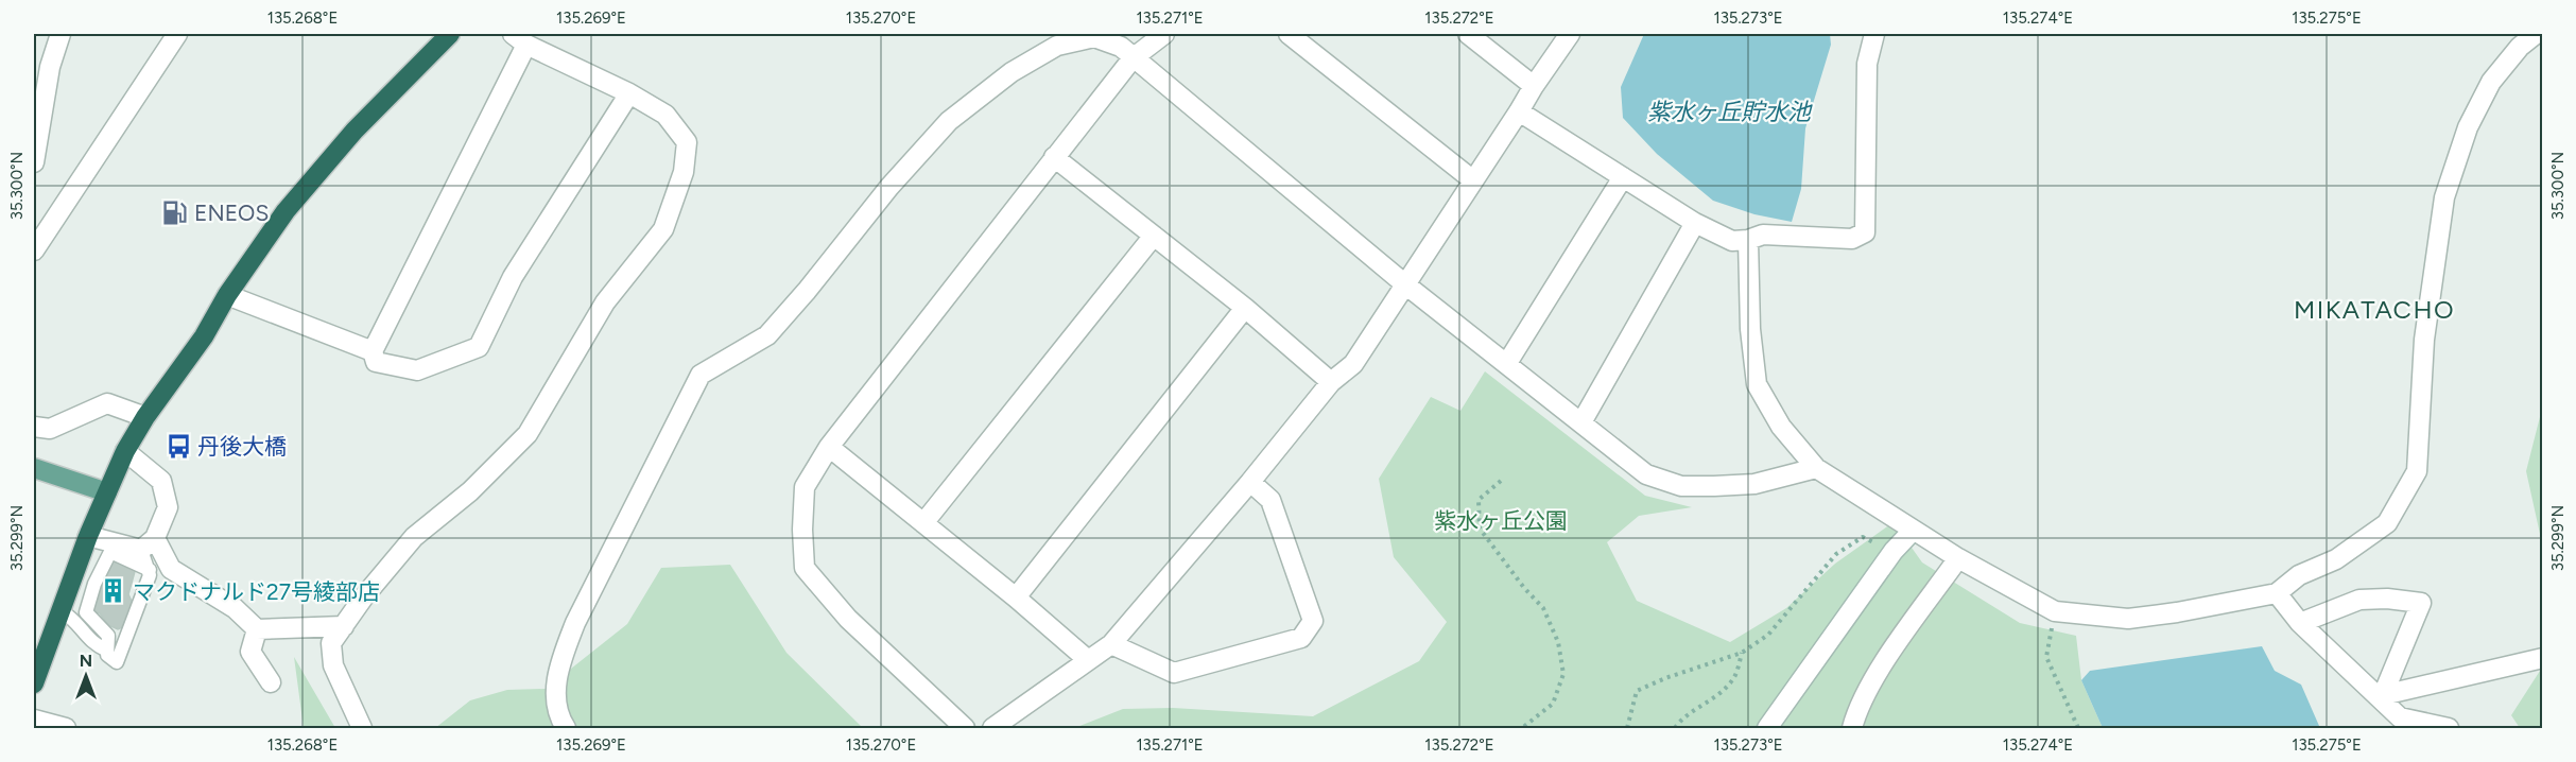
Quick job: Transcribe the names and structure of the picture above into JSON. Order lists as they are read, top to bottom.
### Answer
{
  "districts": ["MIKATACHO"],
  "water": ["紫水ヶ丘貯水池"],
  "parks": ["紫水ヶ丘公園"],
  "places": {
    "fuel station": ["ENEOS"],
    "bus stop": ["丹後大橋"],
    "building": ["マクドナルド27号綾部店"]
  },
  "north": "top",
  "coordinates": [
    "135.268°E",
    "135.269°E",
    "135.270°E",
    "135.271°E",
    "135.272°E",
    "135.273°E",
    "135.274°E",
    "135.275°E",
    "35.300°N",
    "35.299°N"
  ]
}
